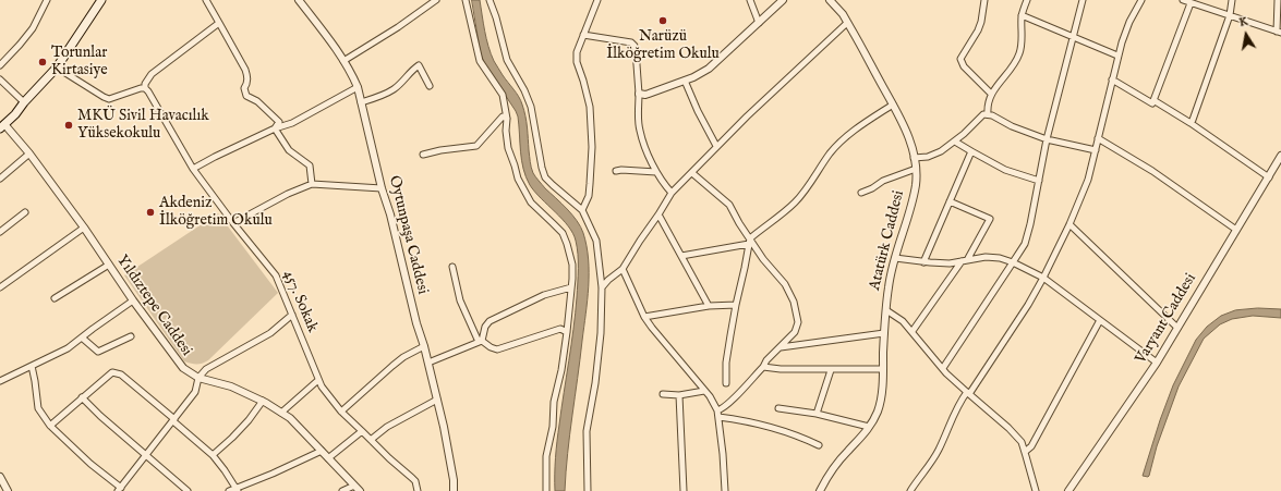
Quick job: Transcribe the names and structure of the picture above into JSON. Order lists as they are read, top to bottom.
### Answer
{
  "streets": {
    "street": [
      "Oytunpaşa Caddesi",
      "Atatürk Caddesi",
      "457. Sokak",
      "Yıldıztepe Caddesi",
      "Varyant Caddesi"
    ]
  },
  "places": [
    "Narüzü İlköğretim Okulu",
    "Torunlar Kirtasiye",
    "MKÜ Sivil Havacılık Yüksekokulu",
    "Akdeniz İlköğretim Okulu"
  ],
  "north": "top"
}
